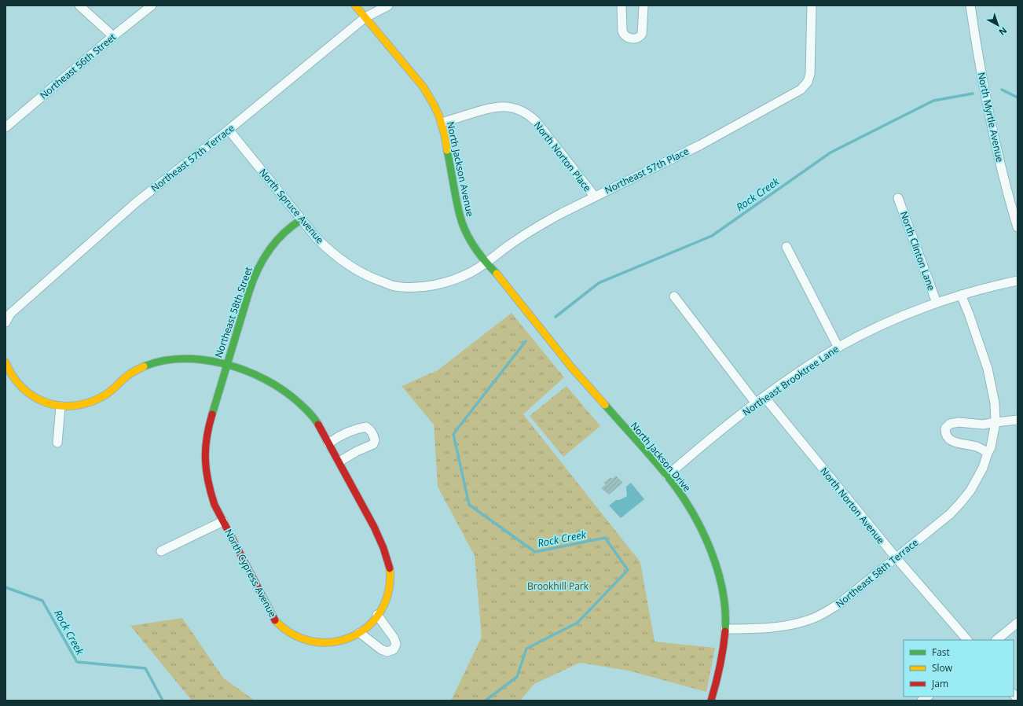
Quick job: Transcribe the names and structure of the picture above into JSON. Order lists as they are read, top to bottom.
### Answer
{
  "streets": {
    "street": [
      "Northeast 56th Street",
      "North Myrtle Avenue",
      "North Norton Place",
      "Northeast 57th Terrace",
      "North Jackson Avenue",
      "Northeast 57th Place",
      "North Spruce Avenue",
      "North Clinton Lane",
      "Northeast 58th Street",
      "Northeast Brooktree Lane",
      "North Jackson Drive",
      "North Norton Avenue",
      "North Cypress Avenue",
      "Northeast 58th Terrace"
    ]
  },
  "crossings": [
    ["North Norton Place", "North Jackson Avenue"],
    ["North Norton Place", "Northeast 57th Place"],
    ["Northeast 57th Terrace", "North Jackson Avenue"],
    ["Northeast 57th Terrace", "North Spruce Avenue"],
    ["North Jackson Avenue", "Northeast 57th Place"],
    ["North Jackson Avenue", "North Spruce Avenue"],
    ["North Jackson Avenue", "North Jackson Drive"],
    ["Northeast 57th Place", "North Spruce Avenue"],
    ["North Spruce Avenue", "Northeast 58th Street"],
    ["North Clinton Lane", "Northeast Brooktree Lane"],
    ["Northeast 58th Street", "North Cypress Avenue"],
    ["Northeast Brooktree Lane", "North Jackson Drive"],
    ["Northeast Brooktree Lane", "North Norton Avenue"],
    ["Northeast Brooktree Lane", "Northeast 58th Terrace"],
    ["North Jackson Drive", "Northeast 58th Terrace"],
    ["North Norton Avenue", "Northeast 58th Terrace"]
  ],
  "water": ["Rock Creek"],
  "parks": ["Brookhill Park"],
  "legend": ["Fast", "Slow", "Jam"],
  "north": "bottom right"
}
